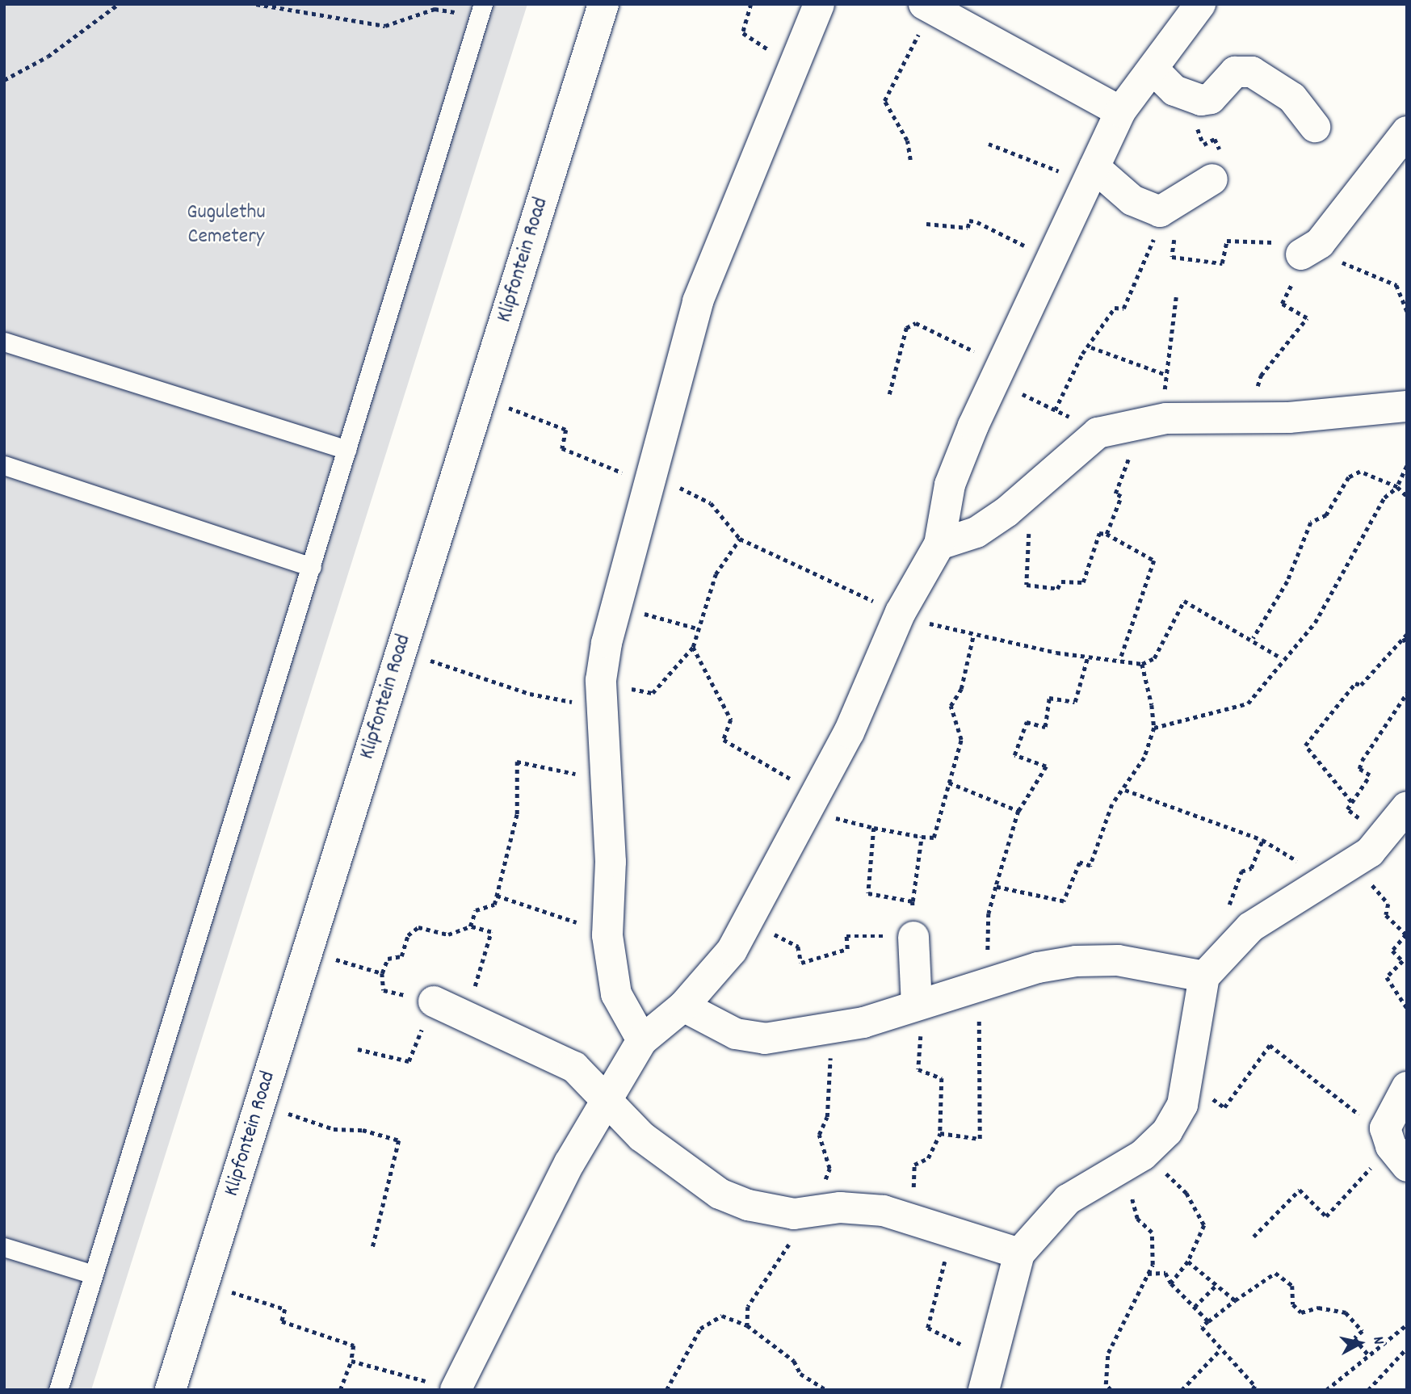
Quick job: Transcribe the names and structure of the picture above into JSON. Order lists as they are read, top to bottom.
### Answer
{
  "streets": {
    "street": ["Klipfontein Road"]
  },
  "parks": ["Gugulethu Cemetery"],
  "north": "right"
}
